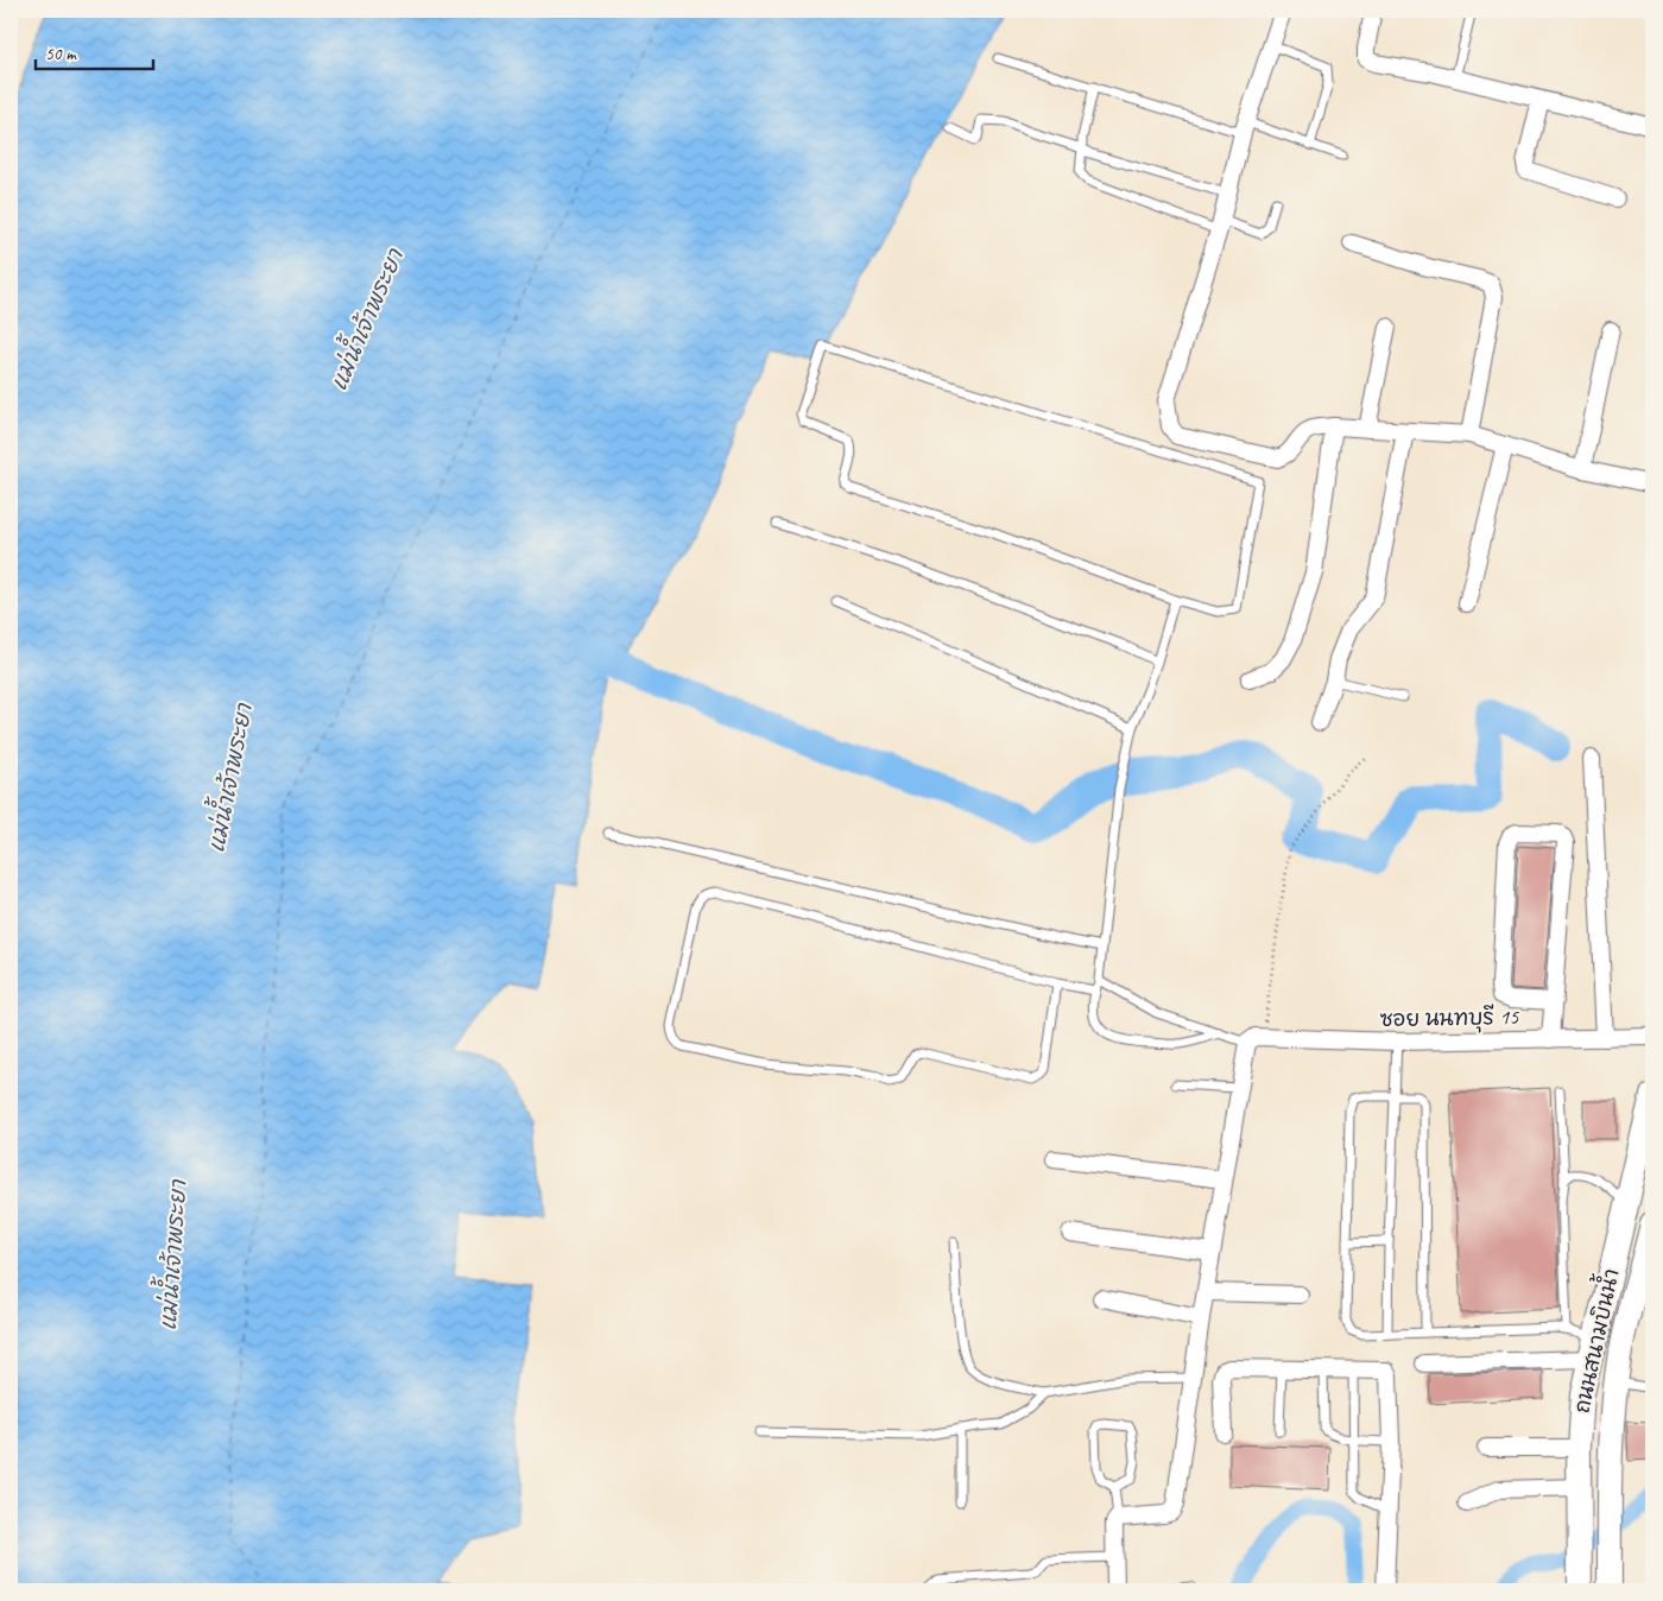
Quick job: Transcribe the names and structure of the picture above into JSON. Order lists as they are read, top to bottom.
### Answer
{
  "streets": {
    "main road": ["ถนนสนามบินน้ำ"],
    "street": ["ซอย นนทบุรี 15"]
  },
  "water": ["แม่น้ำเจ้าพระยา"],
  "scale_bar": "50 m"
}
